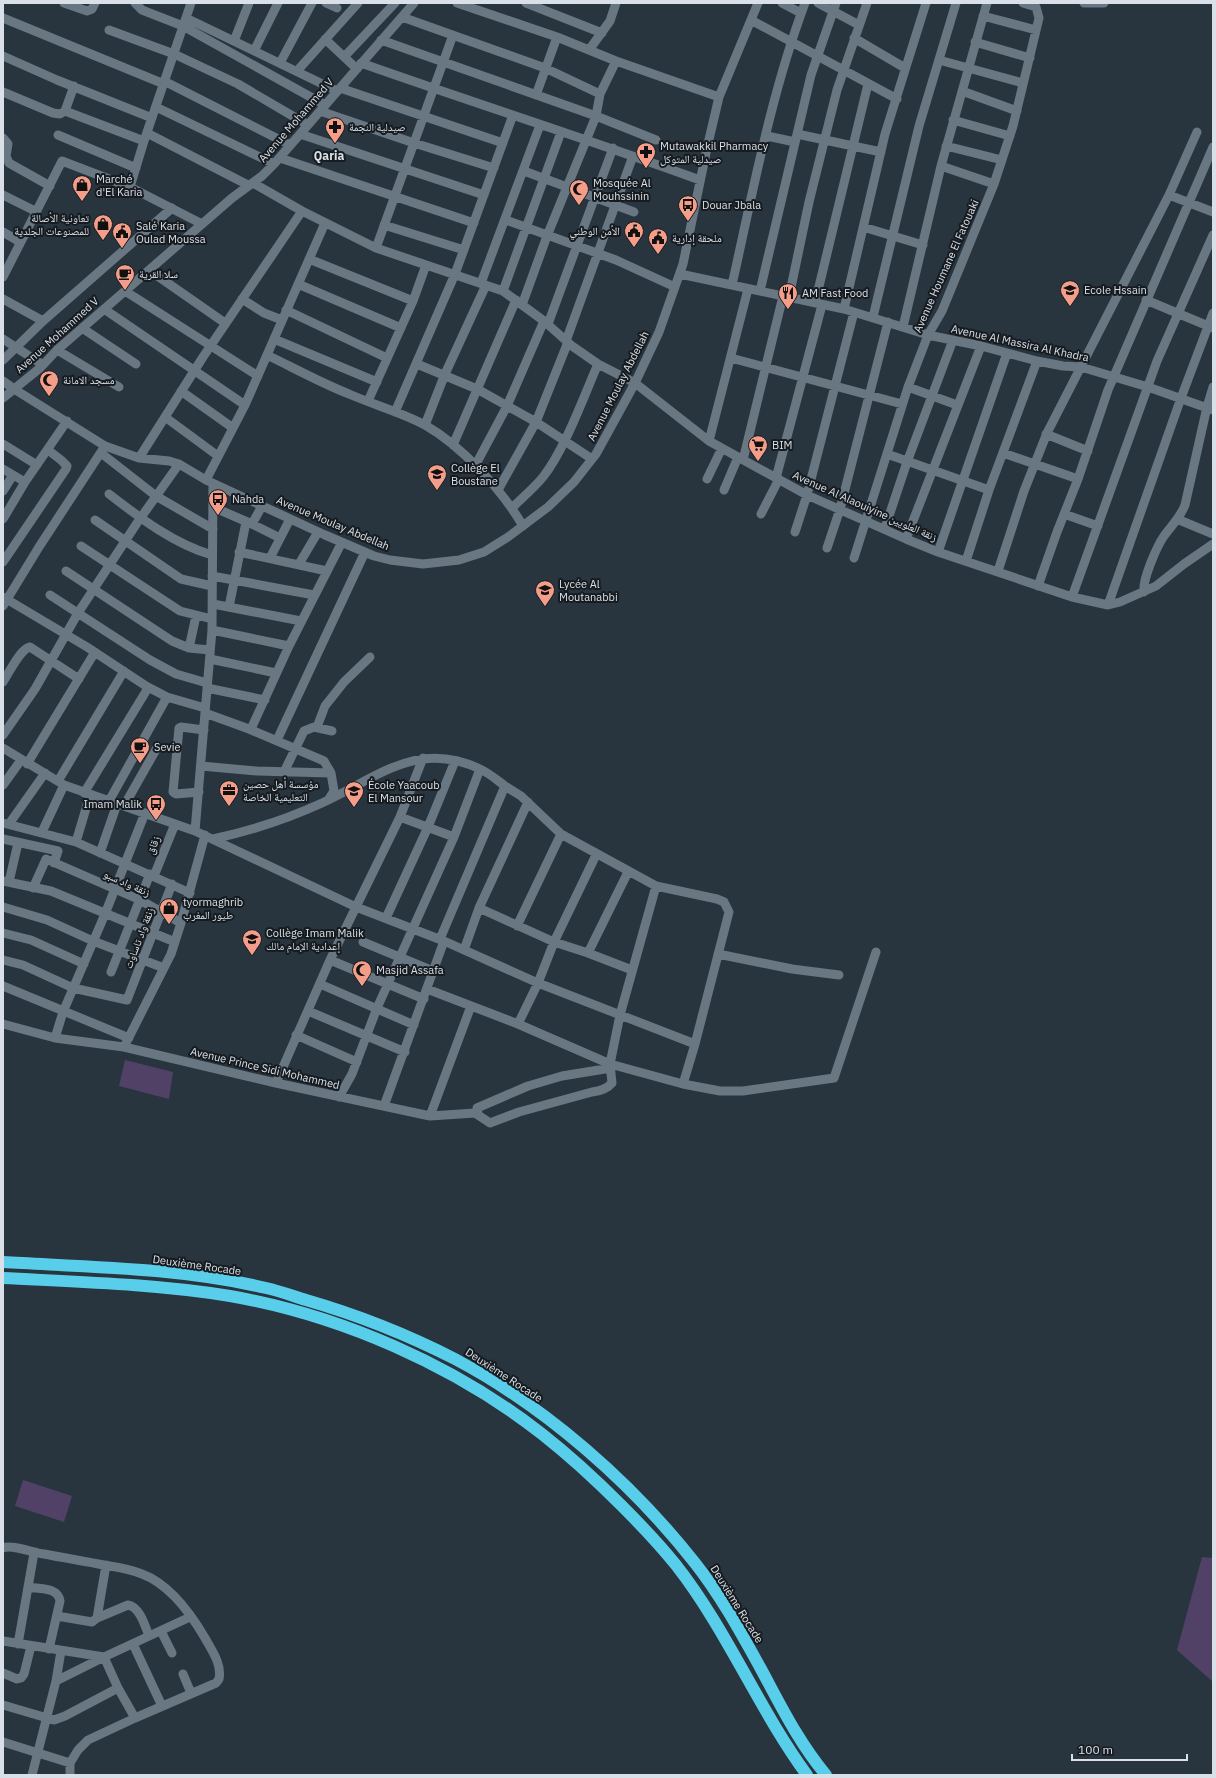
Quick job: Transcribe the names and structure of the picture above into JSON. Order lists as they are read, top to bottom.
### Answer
{
  "streets": {
    "highway": ["Deuxième Rocade"],
    "street": [
      "Avenue Mohammed V",
      "Avenue Houmane El Fatouaki",
      "Avenue Al Massira Al Khadra",
      "Avenue Moulay Abdellah",
      "Avenue Al Alaouiyine زنقة العلويين",
      "زقاق",
      "زنقة واد سبو",
      "زنقة واد تاساوت",
      "Avenue Prince Sidi Mohammed"
    ]
  },
  "crossings": [
    ["Avenue Mohammed V", "Avenue Moulay Abdellah"],
    ["Avenue Mohammed V", "Avenue Al Alaouiyine زنقة العلويين"],
    ["Avenue Houmane El Fatouaki", "Avenue Al Massira Al Khadra"],
    ["Avenue Houmane El Fatouaki", "Avenue Al Alaouiyine زنقة العلويين"],
    ["Avenue Al Massira Al Khadra", "Avenue Moulay Abdellah"],
    ["Avenue Moulay Abdellah", "Avenue Al Alaouiyine زنقة العلويين"],
    ["زقاق", "زنقة واد سبو"],
    ["زنقة واد سبو", "زنقة واد تاساوت"]
  ],
  "districts": ["Qaria"],
  "places": {
    "pharmacy": ["صيدلية النجمة", "Mutawakkil Pharmacy صيدلية المتوكل"],
    "shop": ["Marché d'El Karia", "تعاونية الأصالة للمصنوعات الجلدية", "tyormaghrib طيور المغرب"],
    "mosque": ["Mosquée Al Mouhssinin", "مسجد الامانة", "Masjid Assafa"],
    "bus stop": ["Douar Jbala", "Nahda", "Imam Malik"],
    "public building": ["الأمن الوطني", "Salé Karia Oulad Moussa", "ملحقة إدارية"],
    "cafe": ["سلا القرية", "Sevie"],
    "school or university": [
      "Ecole Hssain",
      "Collège El Boustane",
      "Lycée Al Moutanabbi",
      "École Yaacoub El Mansour",
      "Collège Imam Malik إعدادية الإمام مالك"
    ],
    "restaurant": ["AM Fast Food"],
    "supermarket": ["BIM"],
    "office": ["مؤسسة أهل حصين التعليمية الخاصة"]
  },
  "scale_bar": "100 m"
}
